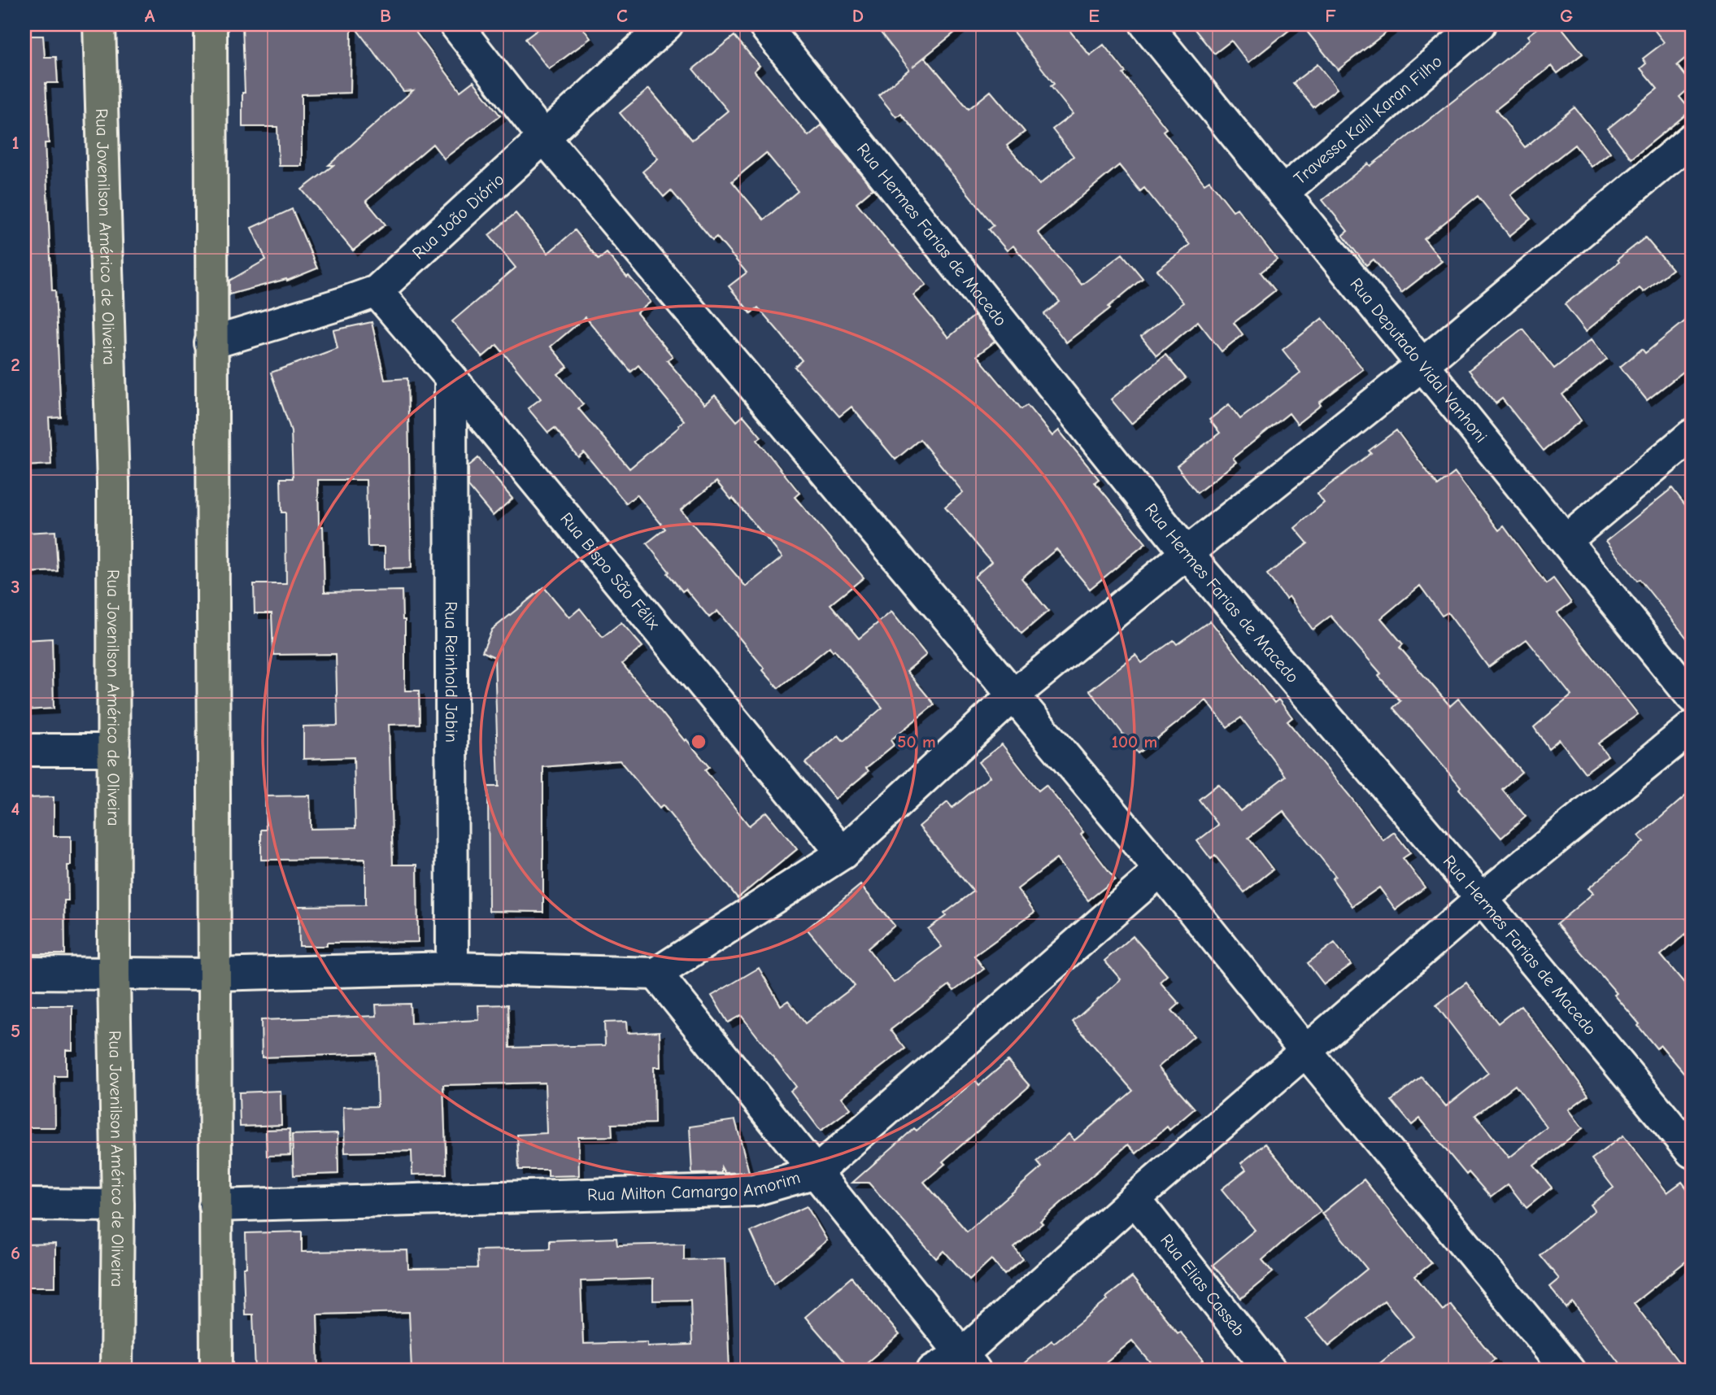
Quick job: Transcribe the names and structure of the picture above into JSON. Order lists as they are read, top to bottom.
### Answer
{
  "streets": {
    "main road": ["Rua Jovenilson Américo de Oliveira"],
    "street": [
      "Travessa Kalil Karan Filho",
      "Rua João Diório",
      "Rua Hermes Farias de Macedo",
      "Rua Deputado Vidal Vanhoni",
      "Rua Bispo São Félix",
      "Rua Reinhold Jabin",
      "Rua Milton Camargo Amorim",
      "Rua Elias Casseb"
    ]
  },
  "crossings": [
    ["Travessa Kalil Karan Filho", "Rua Deputado Vidal Vanhoni"],
    ["Rua João Diório", "Rua Bispo São Félix"],
    ["Rua Bispo São Félix", "Rua Reinhold Jabin"]
  ],
  "grid": {
    "columns": [
      "A",
      "B",
      "C",
      "D",
      "E",
      "F",
      "G"
    ],
    "rows": [
      "1",
      "2",
      "3",
      "4",
      "5",
      "6"
    ]
  },
  "rings": ["50 m", "100 m"]
}
